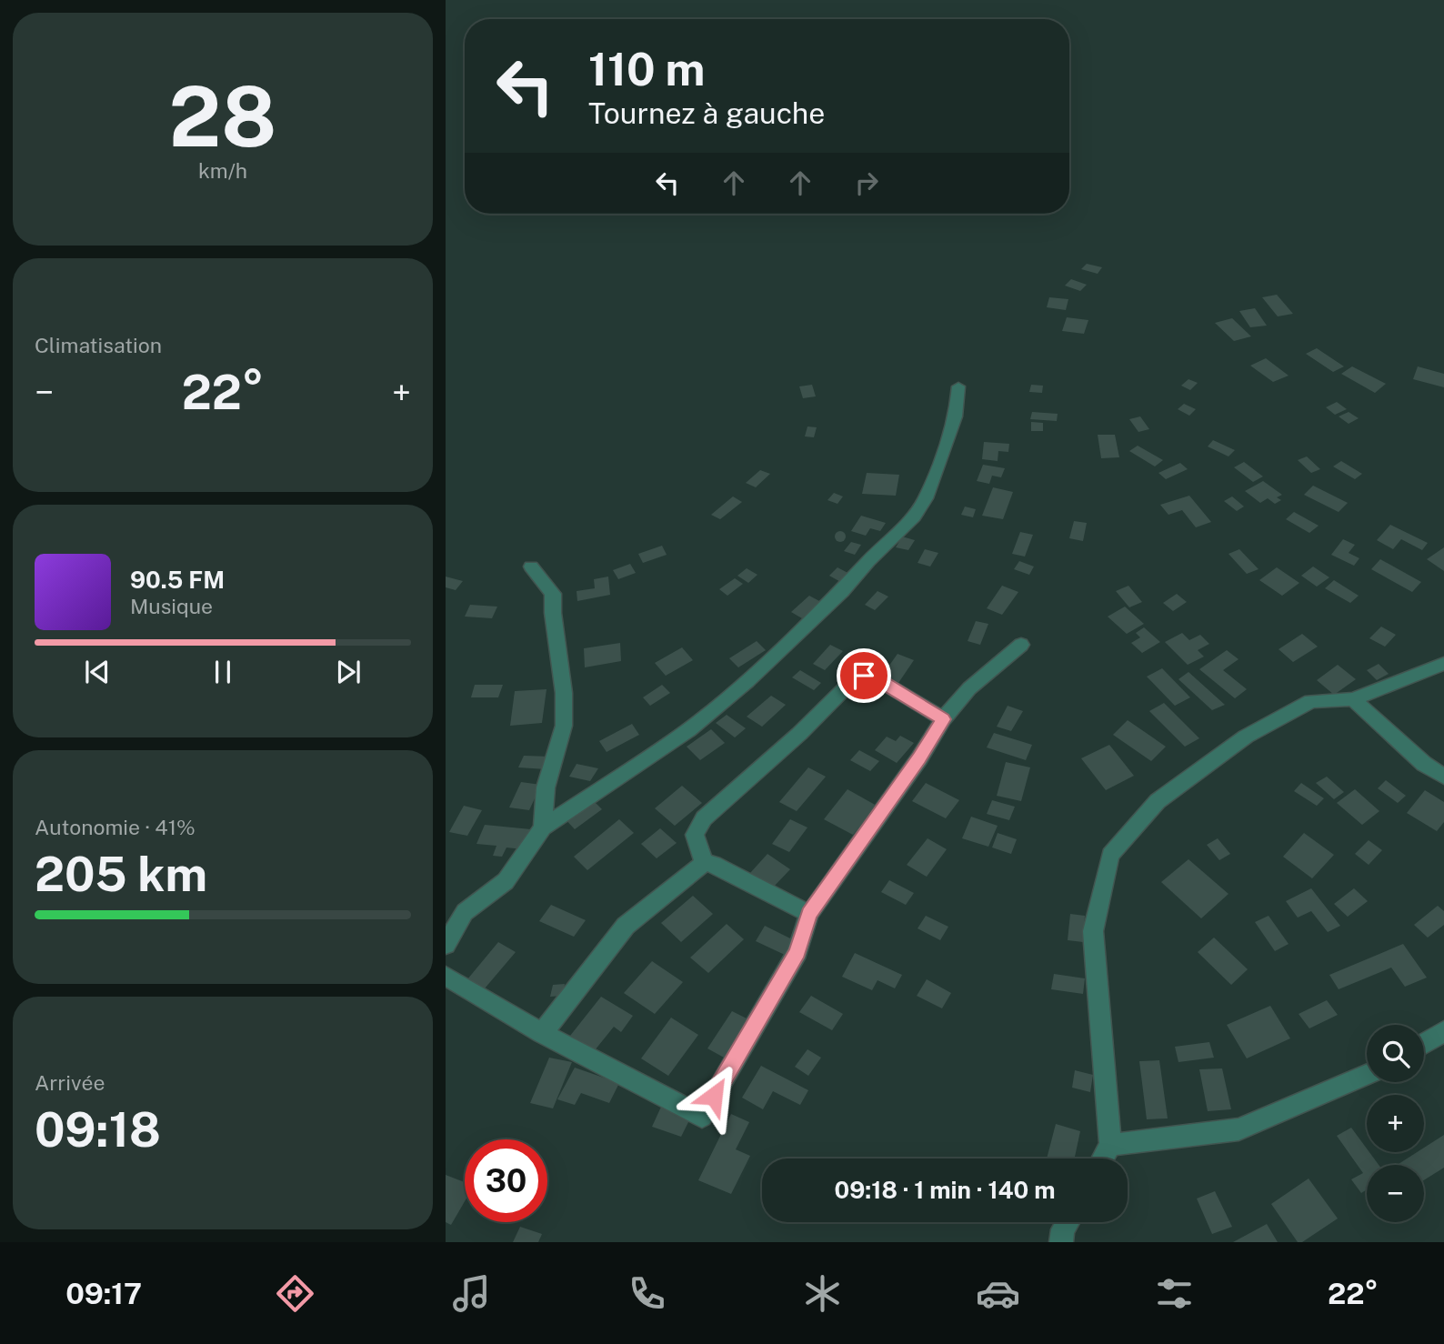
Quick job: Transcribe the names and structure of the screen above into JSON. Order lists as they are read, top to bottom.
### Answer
{
  "page": {
    "tile": [
      ["28", "km/h"],
      "Climatisation",
      ["Autonomie · 41%", "205 km"],
      ["Arrivée", "09:18"]
    ],
    "turn": ["110 m", "Tournez à gauche"],
    "heat": ["−", "22°", "+"],
    "song": ["90.5 FM", "Musique"],
    "map_buttons": ["+", "−"],
    "limit": "30",
    "trip": "09:18 · 1 min · 140 m",
    "tabs": ["09:17", "22°"]
  }
}
